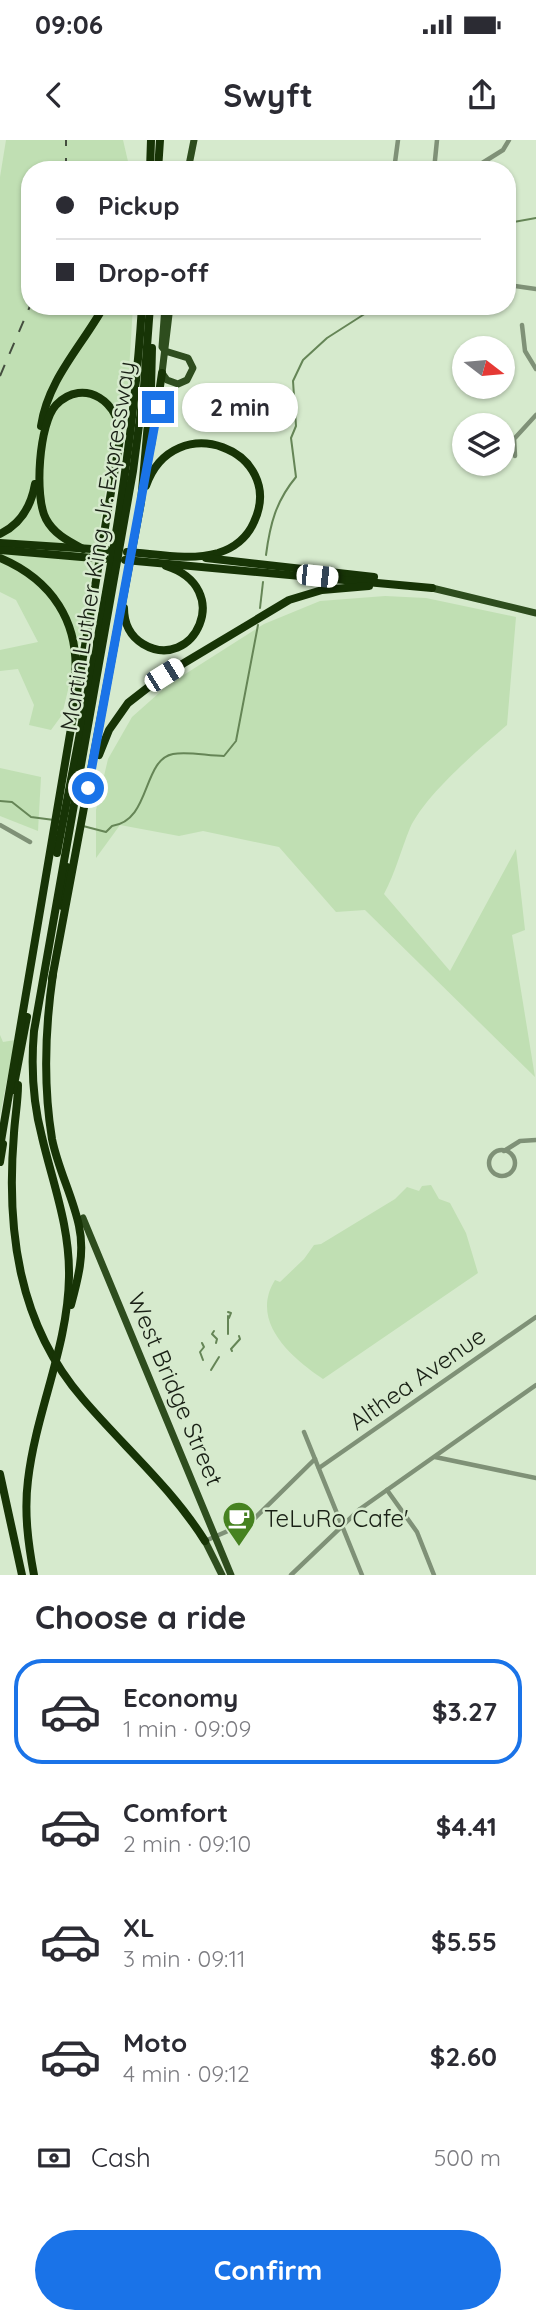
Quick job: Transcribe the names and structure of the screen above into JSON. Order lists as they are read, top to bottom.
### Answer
{
  "streets": {
    "highway": ["Martin Luther King Jr. Expressway"],
    "main road": ["West Bridge Street"],
    "street": ["Althea Avenue"]
  },
  "places": {
    "cafe": ["TeLuRo Cafe'"]
  },
  "north": "right",
  "page": {
    "status": "09:06",
    "header": "Swyft",
    "banner": ["Pickup", "Drop-off"],
    "bubble": "2 min",
    "heading": "Choose a ride",
    "list": [
      {
        "name": "Economy",
        "note": "1 min · 09:09",
        "value": "$3.27"
      },
      {
        "name": "Comfort",
        "note": "2 min · 09:10",
        "value": "$4.41"
      },
      {
        "name": "XL",
        "note": "3 min · 09:11",
        "value": "$5.55"
      },
      {
        "name": "Moto",
        "note": "4 min · 09:12",
        "value": "$2.60"
      }
    ],
    "pay": ["Cash", "500 m"],
    "buttons": "Confirm"
  }
}
